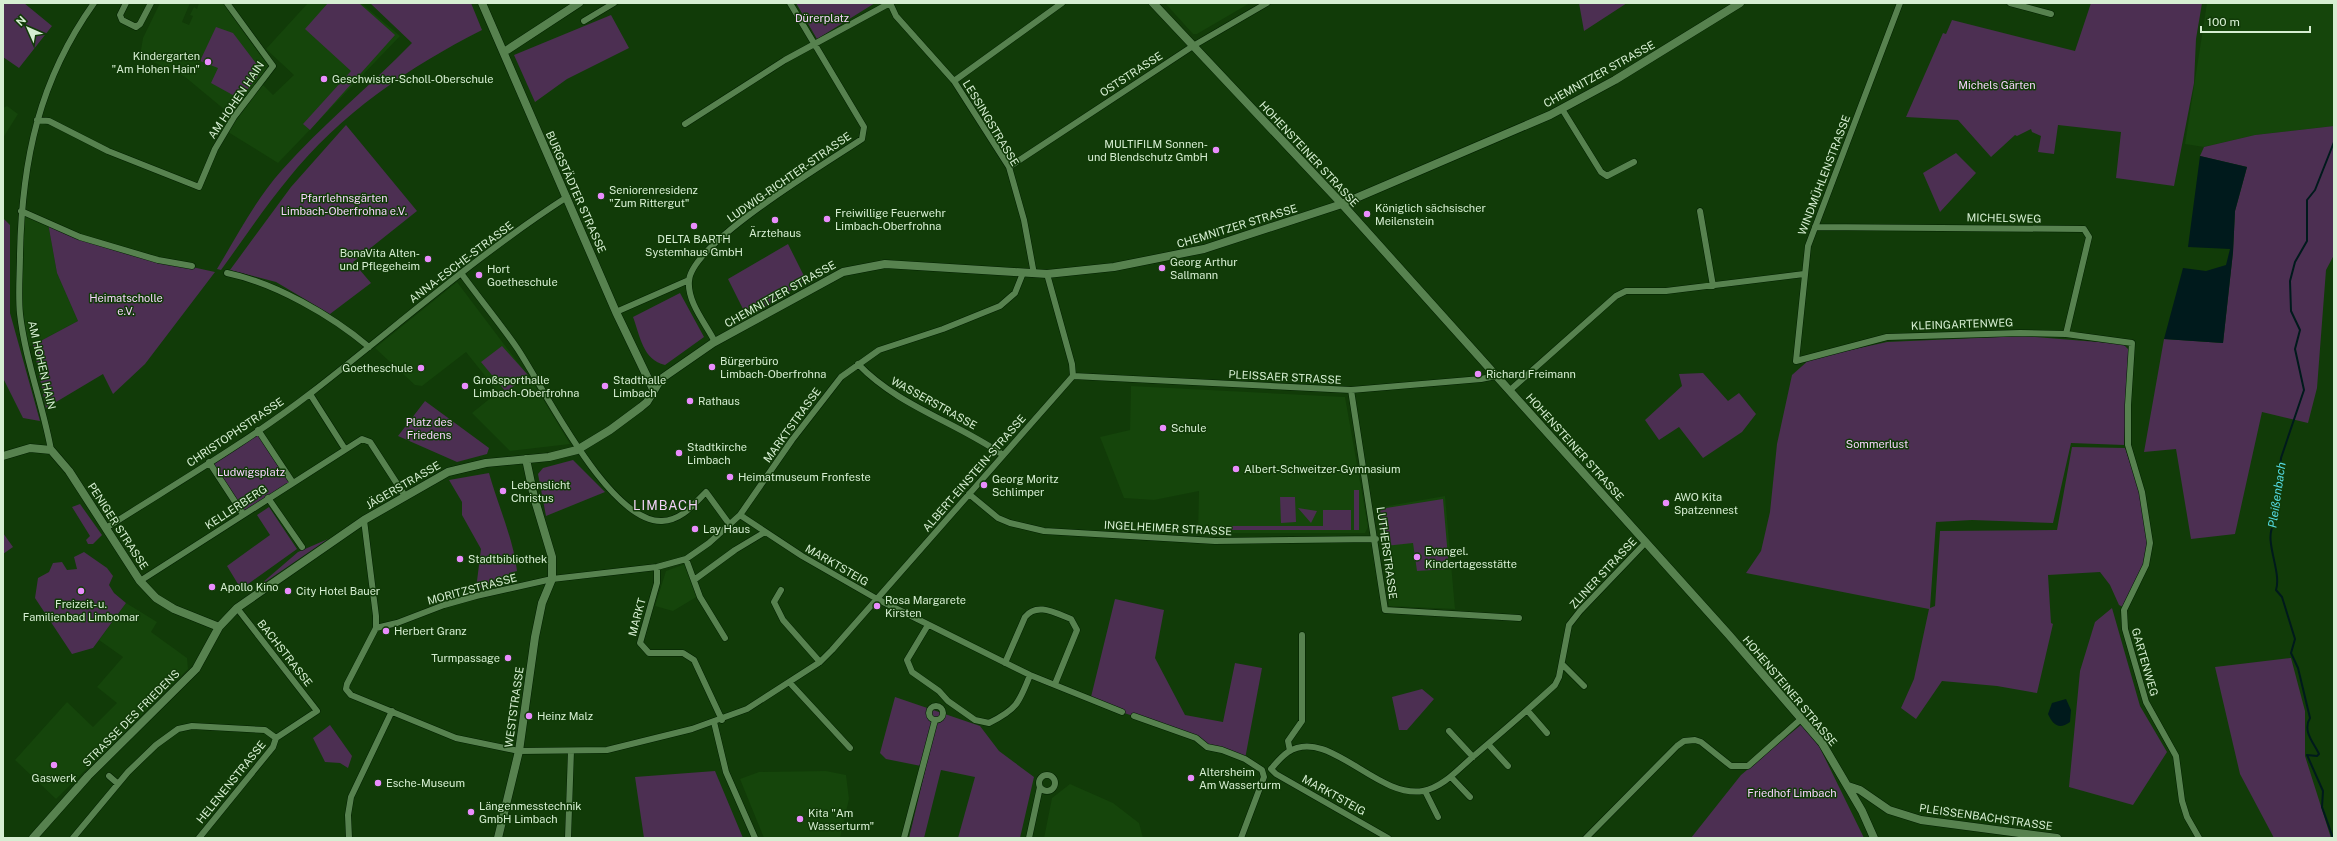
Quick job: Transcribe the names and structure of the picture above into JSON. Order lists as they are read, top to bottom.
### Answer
{
  "streets": {
    "main road": [
      "CHEMNITZER STRASSE",
      "HOHENSTEINER STRASSE",
      "BURGSTÄDTER STRASSE",
      "JÄGERSTRASSE",
      "PENIGER STRASSE",
      "WESTSTRASSE",
      "STRASSE DES FRIEDENS",
      "PLEISSENBACHSTRASSE"
    ],
    "street": [
      "OSTSTRASSE",
      "AM HOHEN HAIN",
      "LESSINGSTRASSE",
      "WINDMÜHLENSTRASSE",
      "LUDWIG-RICHTER-STRASSE",
      "MICHELSWEG",
      "ANNA-ESCHE-STRASSE",
      "KLEINGARTENWEG",
      "PLEISSAER STRASSE",
      "WASSERSTRASSE",
      "MARKTSTRASSE",
      "CHRISTOPHSTRASSE",
      "ALBERT-EINSTEIN-STRASSE",
      "KELLERBERG",
      "INGELHEIMER STRASSE",
      "LUTHERSTRASSE",
      "MARKTSTEIG",
      "ZLINER STRASSE",
      "MORITZSTRASSE",
      "MARKT",
      "BACHSTRASSE",
      "GARTENWEG",
      "HELENENSTRASSE"
    ]
  },
  "crossings": [
    ["OSTSTRASSE", "LESSINGSTRASSE"],
    ["OSTSTRASSE", "HOHENSTEINER STRASSE"],
    ["CHEMNITZER STRASSE", "LESSINGSTRASSE"],
    ["CHEMNITZER STRASSE", "HOHENSTEINER STRASSE"],
    ["CHEMNITZER STRASSE", "BURGSTÄDTER STRASSE"],
    ["CHEMNITZER STRASSE", "MARKTSTRASSE"],
    ["CHEMNITZER STRASSE", "JÄGERSTRASSE"],
    ["AM HOHEN HAIN", "PENIGER STRASSE"],
    ["HOHENSTEINER STRASSE", "PLEISSAER STRASSE"],
    ["HOHENSTEINER STRASSE", "ZLINER STRASSE"],
    ["HOHENSTEINER STRASSE", "PLEISSENBACHSTRASSE"],
    ["WINDMÜHLENSTRASSE", "MICHELSWEG"],
    ["WINDMÜHLENSTRASSE", "KLEINGARTENWEG"],
    ["BURGSTÄDTER STRASSE", "ANNA-ESCHE-STRASSE"],
    ["BURGSTÄDTER STRASSE", "JÄGERSTRASSE"],
    ["MICHELSWEG", "KLEINGARTENWEG"],
    ["ANNA-ESCHE-STRASSE", "CHRISTOPHSTRASSE"],
    ["KLEINGARTENWEG", "GARTENWEG"],
    ["PLEISSAER STRASSE", "ALBERT-EINSTEIN-STRASSE"],
    ["PLEISSAER STRASSE", "LUTHERSTRASSE"],
    ["WASSERSTRASSE", "MARKTSTRASSE"],
    ["WASSERSTRASSE", "ALBERT-EINSTEIN-STRASSE"],
    ["MARKTSTRASSE", "MARKTSTEIG"],
    ["MARKTSTRASSE", "MORITZSTRASSE"],
    ["MARKTSTRASSE", "MARKT"],
    ["MARKTSTRASSE", "WESTSTRASSE"],
    ["CHRISTOPHSTRASSE", "PENIGER STRASSE"],
    ["ALBERT-EINSTEIN-STRASSE", "INGELHEIMER STRASSE"],
    ["ALBERT-EINSTEIN-STRASSE", "MARKTSTEIG"],
    ["ALBERT-EINSTEIN-STRASSE", "MORITZSTRASSE"],
    ["ALBERT-EINSTEIN-STRASSE", "MARKT"],
    ["ALBERT-EINSTEIN-STRASSE", "WESTSTRASSE"],
    ["JÄGERSTRASSE", "KELLERBERG"],
    ["JÄGERSTRASSE", "BACHSTRASSE"],
    ["JÄGERSTRASSE", "STRASSE DES FRIEDENS"],
    ["KELLERBERG", "PENIGER STRASSE"],
    ["PENIGER STRASSE", "STRASSE DES FRIEDENS"],
    ["INGELHEIMER STRASSE", "LUTHERSTRASSE"],
    ["MARKTSTEIG", "ZLINER STRASSE"],
    ["MORITZSTRASSE", "WESTSTRASSE"],
    ["BACHSTRASSE", "STRASSE DES FRIEDENS"],
    ["BACHSTRASSE", "HELENENSTRASSE"]
  ],
  "districts": ["LIMBACH"],
  "water": ["Pleißenbach"],
  "parks": [
    "Dürerplatz",
    "Michels Gärten",
    "Pfarrlehnsgärten Limbach-Oberfrohna e.V.",
    "Heimatscholle e.V.",
    "Platz des Friedens",
    "Sommerlust",
    "Ludwigsplatz",
    "Friedhof Limbach"
  ],
  "places": [
    "Kindergarten \"Am Hohen Hain\"",
    "Geschwister-Scholl-Oberschule",
    "MULTIFILM Sonnen- und Blendschutz GmbH",
    "Seniorenresidenz \"Zum Rittergut\"",
    "Königlich sächsischer Meilenstein",
    "Freiwillige Feuerwehr Limbach-Oberfrohna",
    "Ärztehaus",
    "DELTA BARTH Systemhaus GmbH",
    "BonaVita Alten- und Pflegeheim",
    "Georg Arthur Sallmann",
    "Hort Goetheschule",
    "Bürgerbüro Limbach-Oberfrohna",
    "Goetheschule",
    "Richard Freimann",
    "Großsporthalle Limbach-Oberfrohna",
    "Stadthalle Limbach",
    "Rathaus",
    "Schule",
    "Stadtkirche Limbach",
    "Albert-Schweitzer-Gymnasium",
    "Heimatmuseum Fronfeste",
    "Georg Moritz Schlimper",
    "Lebenslicht Christus",
    "AWO Kita Spatzennest",
    "Lay Haus",
    "Evangel. Kindertagesstätte",
    "Stadtbibliothek",
    "Apollo Kino",
    "Freizeit- u. Familienbad Limbomar",
    "City Hotel Bauer",
    "Rosa Margarete Kirsten",
    "Herbert Granz",
    "Turmpassage",
    "Heinz Malz",
    "Gaswerk",
    "Altersheim Am Wasserturm",
    "Esche-Museum",
    "Längenmesstechnik GmbH Limbach",
    "Kita \"Am Wasserturm\""
  ],
  "scale_bar": "100 m",
  "north": "top left"
}
